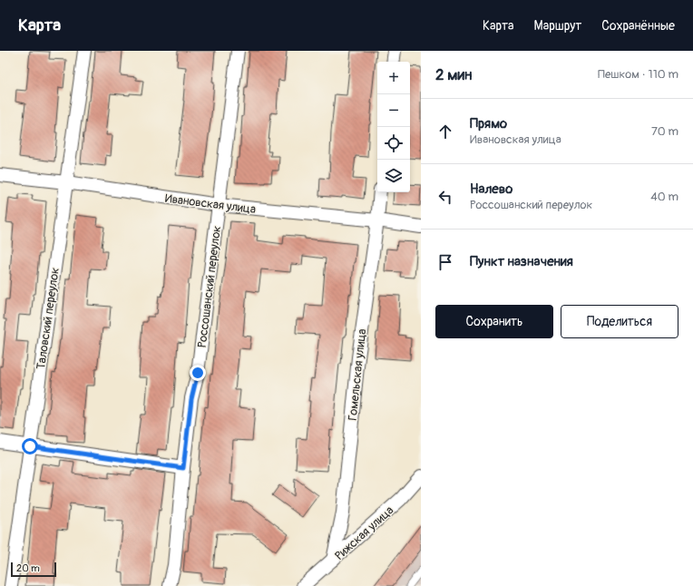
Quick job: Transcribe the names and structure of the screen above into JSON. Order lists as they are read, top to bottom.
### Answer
{
  "streets": {
    "street": [
      "Ивановская улица",
      "Россошанский переулок",
      "Таловский переулок",
      "Гомельская улица",
      "Рижская улица"
    ]
  },
  "crossings": [
    ["Ивановская улица", "Россошанский переулок"],
    ["Ивановская улица", "Таловский переулок"],
    ["Ивановская улица", "Гомельская улица"],
    ["Гомельская улица", "Рижская улица"]
  ],
  "scale_bar": "20 m",
  "page": {
    "header": "Карта",
    "nav": ["Карта", "Маршрут", "Сохранённые"],
    "heading": ["2 мин", "Пешком · 110 m"],
    "map_buttons": ["+", "−"],
    "list": [
      ["Прямо", "Ивановская улица", "70 m"],
      ["Налево", "Россошанский переулок", "40 m"],
      "Пункт назначения"
    ],
    "buttons": ["Сохранить", "Поделиться"],
    "scale": "20 m"
  }
}
